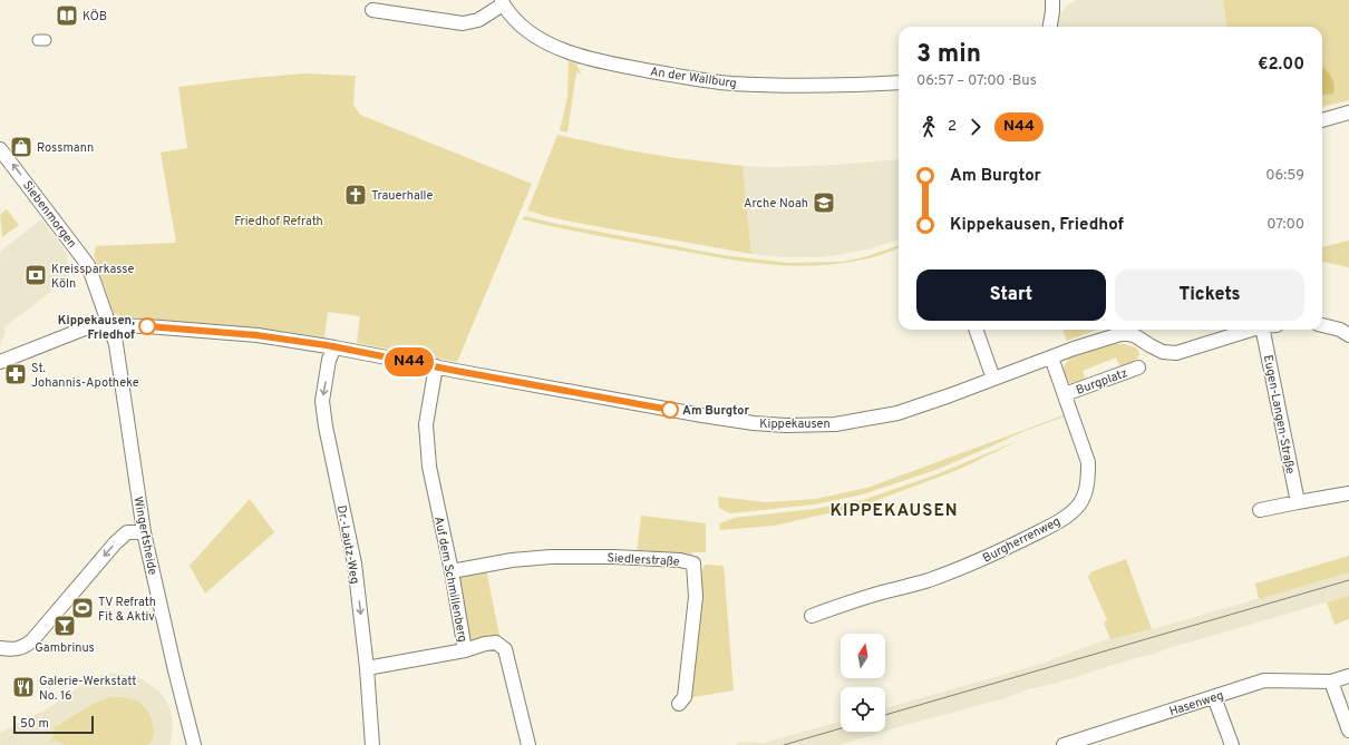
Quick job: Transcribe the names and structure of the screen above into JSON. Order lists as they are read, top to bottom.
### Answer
{
  "streets": {
    "street": [
      "An der Wallburg",
      "Siebenmorgen",
      "Burgplatz",
      "Eugen-Langen-Straße",
      "Kippekausen",
      "Wingertsheide",
      "Burgherrenweg",
      "Dr.-Lautz-Weg",
      "Siedlerstraße",
      "Auf dem Schmillenberg",
      "Hasenweg"
    ]
  },
  "crossings": [
    ["Siebenmorgen", "Kippekausen"],
    ["Siebenmorgen", "Wingertsheide"],
    ["Burgplatz", "Burgherrenweg"],
    ["Kippekausen", "Wingertsheide"],
    ["Kippekausen", "Burgherrenweg"],
    ["Kippekausen", "Dr.-Lautz-Weg"],
    ["Kippekausen", "Auf dem Schmillenberg"],
    ["Siedlerstraße", "Auf dem Schmillenberg"]
  ],
  "one_way": ["Siebenmorgen", "Dr.-Lautz-Weg"],
  "districts": ["KIPPEKAUSEN"],
  "parks": ["Friedhof Refrath"],
  "places": {
    "library": ["KÖB"],
    "shop": ["Rossmann"],
    "church": ["Trauerhalle"],
    "school or university": ["Arche Noah"],
    "bank": ["Kreissparkasse Köln"],
    "other": ["Kippekausen, Friedhof", "Am Burgtor"],
    "pharmacy": ["St. Johannis-Apotheke"],
    "sports": ["TV Refrath Fit & Aktiv"],
    "bar": ["Gambrinus"],
    "restaurant": ["Galerie-Werkstatt No. 16"]
  },
  "lines": ["bus line N44"],
  "scale_bar": "50 m",
  "north": "top",
  "page": {
    "on_map": "N44",
    "heading": ["3 min", "06:57 – 07:00 · Bus", "€2.00"],
    "legs": ["2", "N44"],
    "list": [
      {
        "name": "Am Burgtor",
        "value": "06:59"
      },
      {
        "name": "Kippekausen, Friedhof",
        "value": "07:00"
      }
    ],
    "buttons": ["Start", "Tickets"],
    "scale": "50 m"
  }
}
